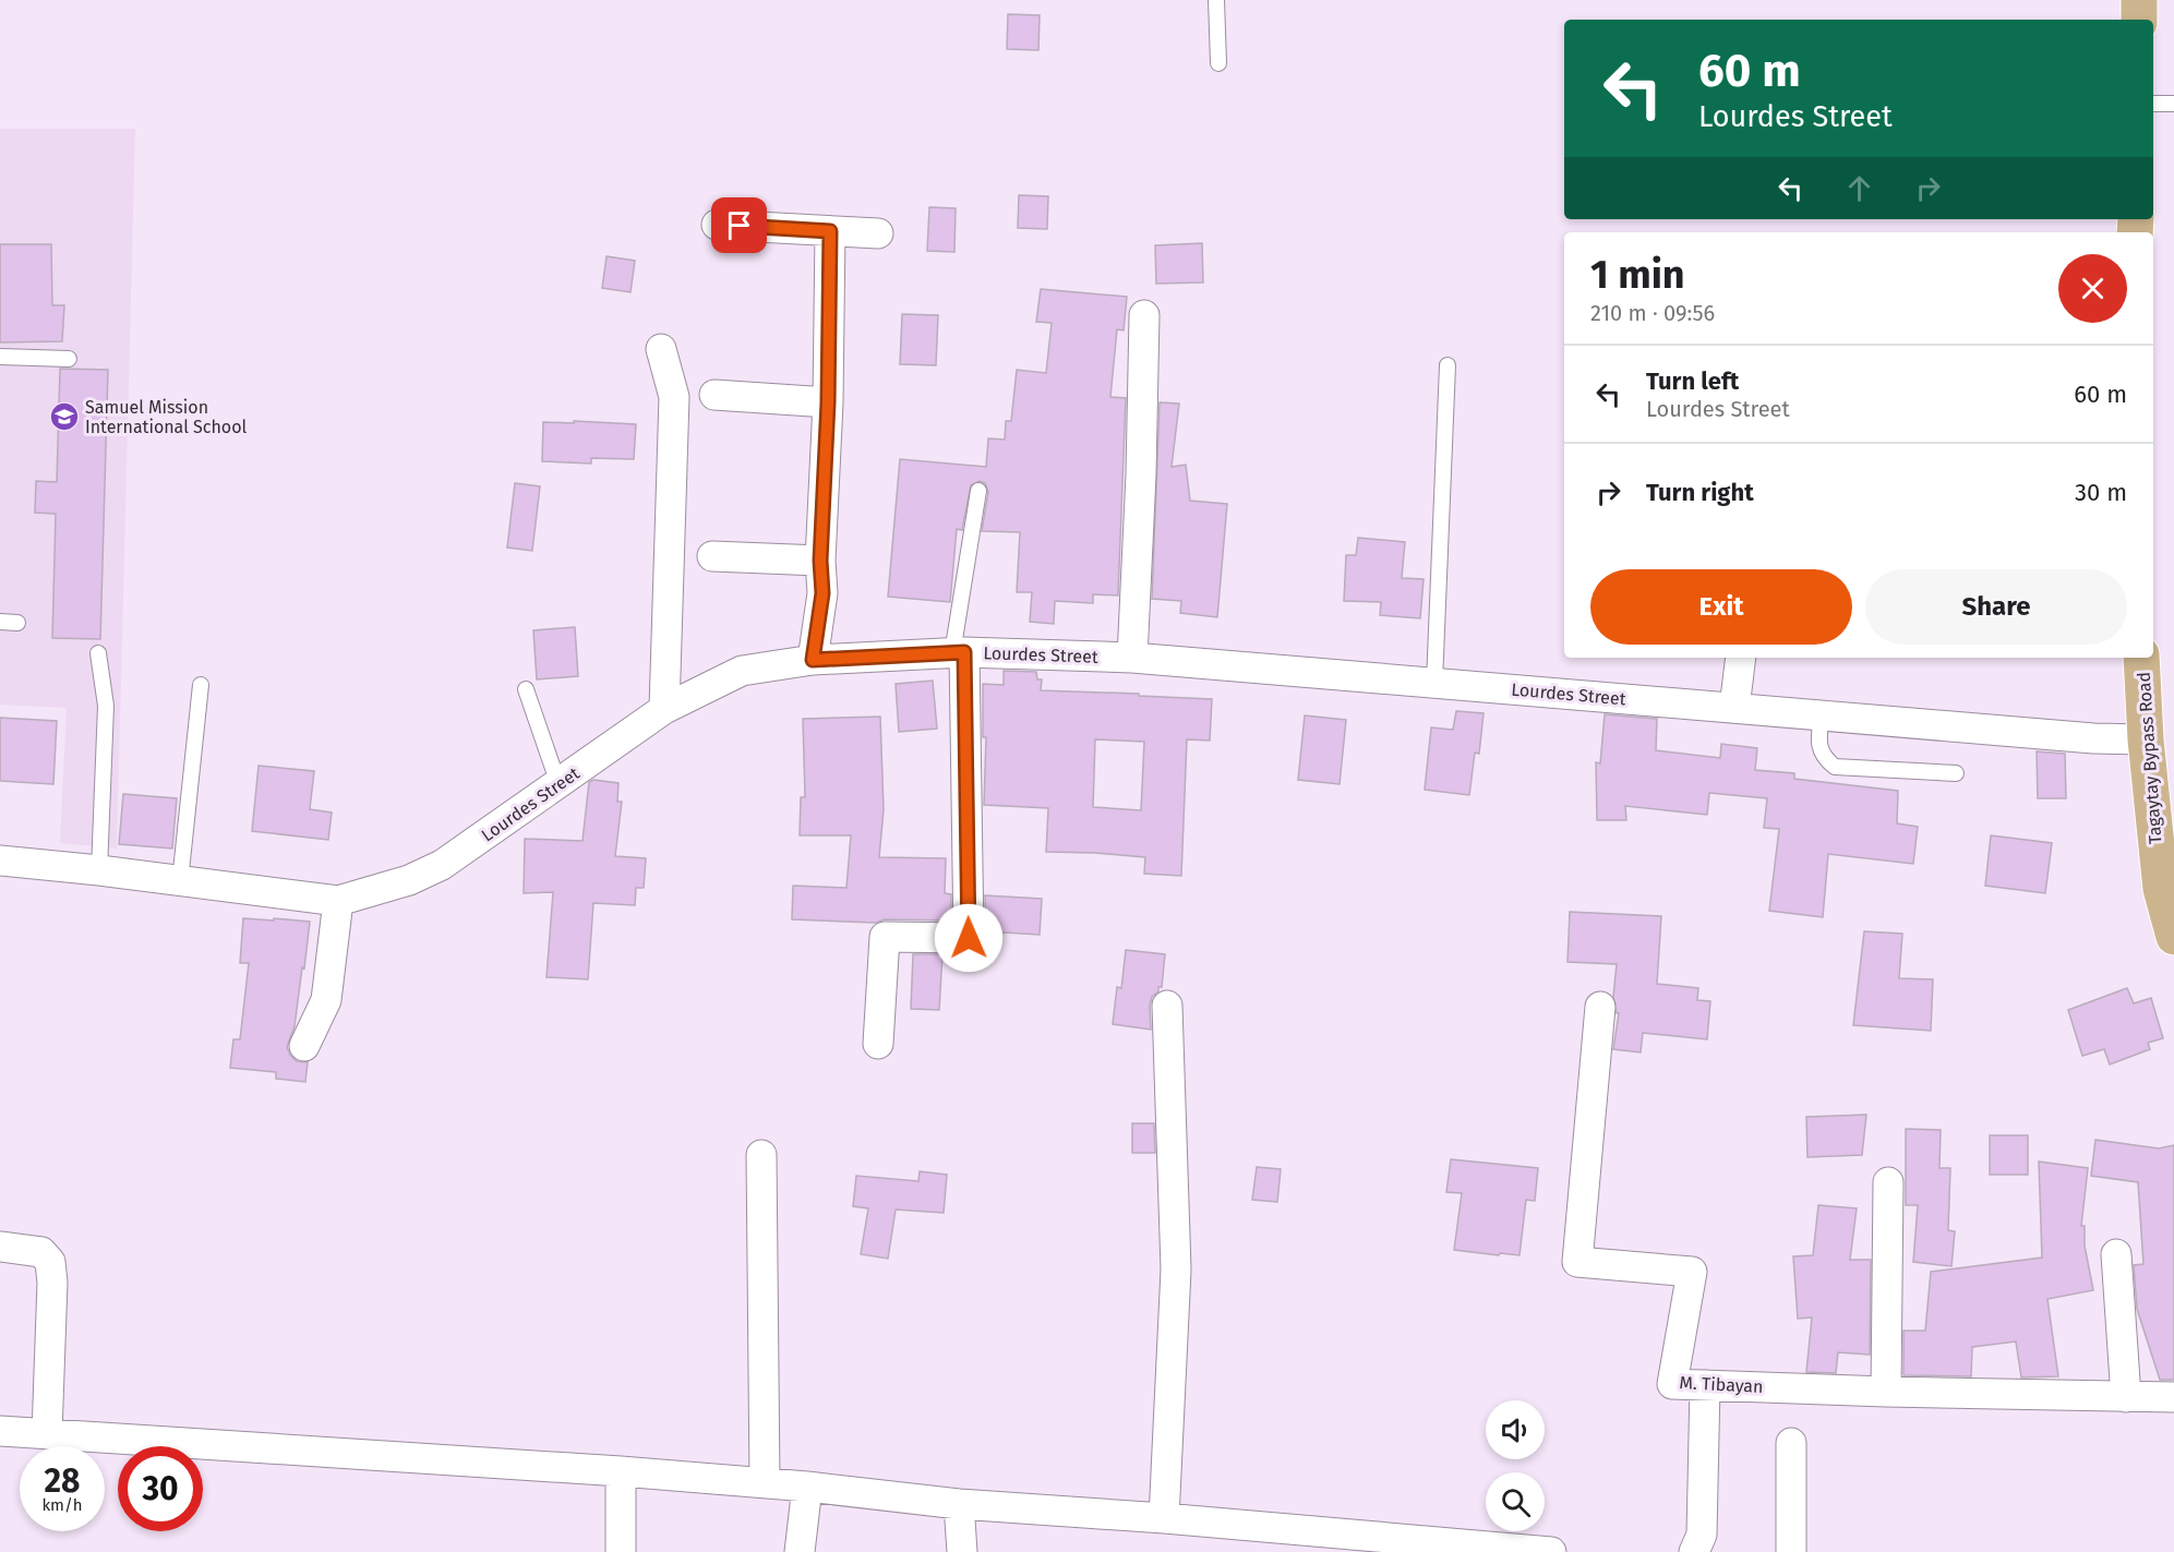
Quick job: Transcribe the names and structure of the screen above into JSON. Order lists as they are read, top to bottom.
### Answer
{
  "streets": {
    "main road": ["Tagaytay Bypass Road"],
    "street": ["Lourdes Street", "M. Tibayan"]
  },
  "crossings": [
    ["Lourdes Street", "Tagaytay Bypass Road"]
  ],
  "places": {
    "school or university": ["Samuel Mission International School"]
  },
  "page": {
    "turn": ["60 m", "Lourdes Street"],
    "heading": ["1 min", "210 m · 09:56"],
    "list": [
      {
        "name": "Turn left",
        "note": "Lourdes Street",
        "value": "60 m"
      },
      {
        "name": "Turn right",
        "value": "30 m"
      }
    ],
    "buttons": ["Exit", "Share"],
    "speed": "28 km/h",
    "limit": "30"
  }
}
